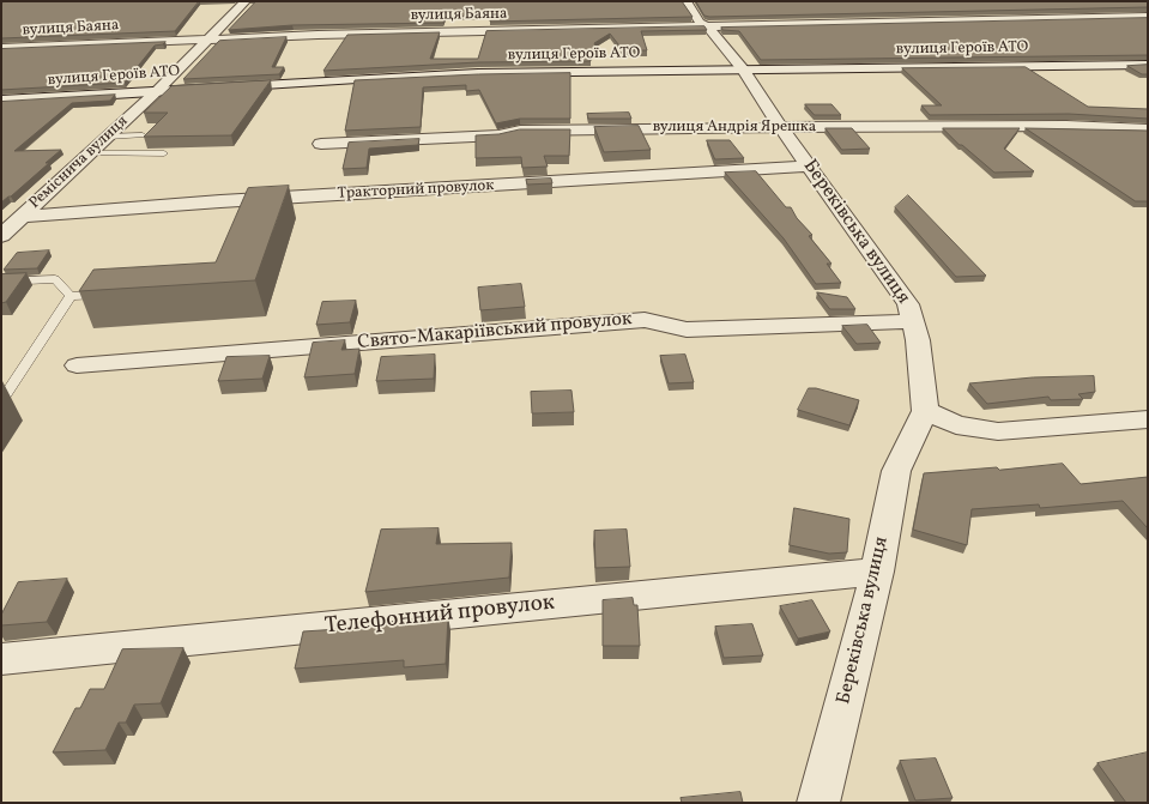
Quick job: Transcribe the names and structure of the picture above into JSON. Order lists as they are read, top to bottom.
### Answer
{
  "streets": {
    "street": [
      "вулиця Баяна",
      "вулиця Героїв АТО",
      "вулиця Андрія Ярешка",
      "Реміснича вулиця",
      "Тракторний провулок",
      "Береківська вулиця",
      "Свято-Макаріївський провулок",
      "Телефонний провулок"
    ]
  },
  "crossings": [
    ["вулиця Баяна", "Реміснича вулиця"],
    ["вулиця Баяна", "Береківська вулиця"],
    ["вулиця Героїв АТО", "Реміснича вулиця"],
    ["вулиця Героїв АТО", "Береківська вулиця"],
    ["вулиця Андрія Ярешка", "Береківська вулиця"],
    ["Реміснича вулиця", "Тракторний провулок"],
    ["Тракторний провулок", "Береківська вулиця"],
    ["Береківська вулиця", "Свято-Макаріївський провулок"],
    ["Береківська вулиця", "Телефонний провулок"]
  ]
}
